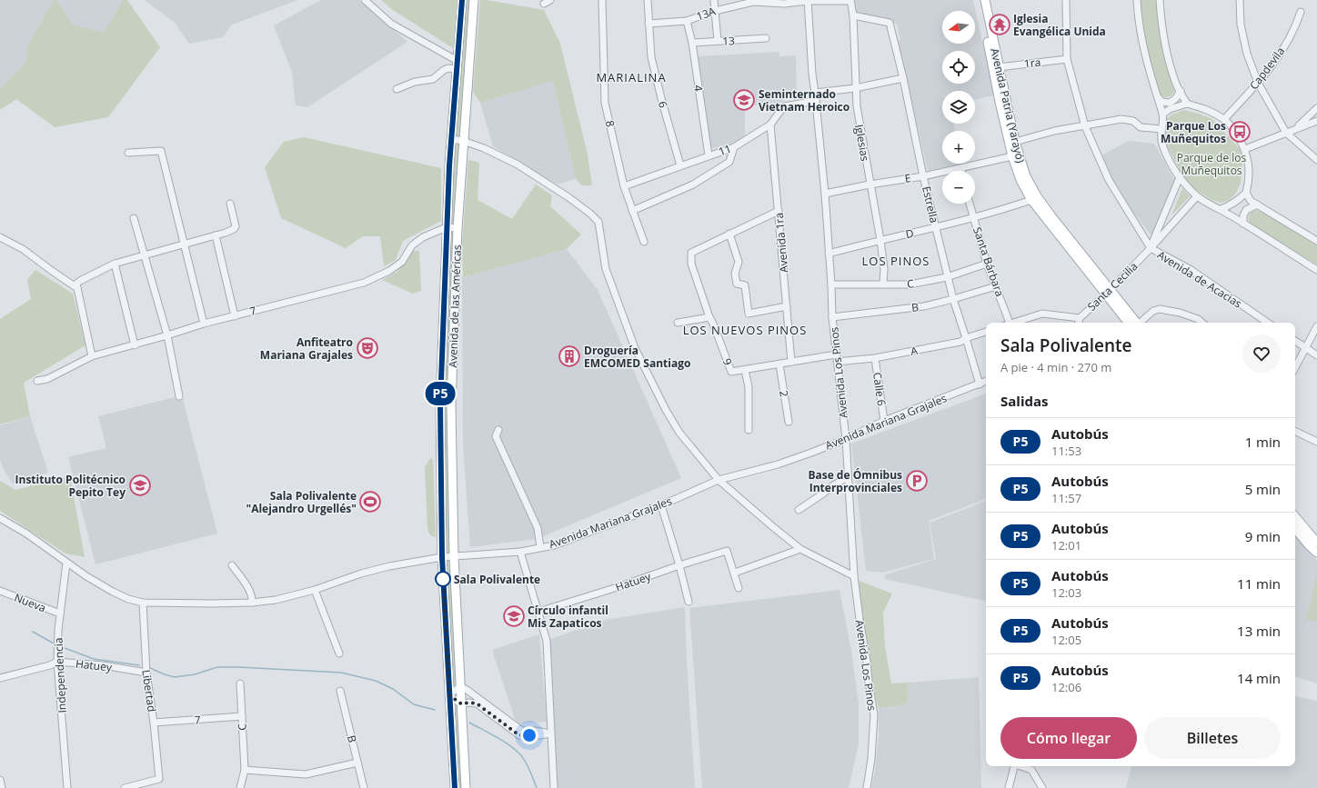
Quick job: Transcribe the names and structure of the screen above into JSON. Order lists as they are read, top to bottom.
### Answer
{
  "streets": {
    "main road": ["Avenida Patria (Yarayó)", "Avenida de las Américas"],
    "street": [
      "13A",
      "13",
      "1ra",
      "Capdevila",
      "4",
      "6",
      "8",
      "Iglesias",
      "11",
      "E",
      "Estrella",
      "D",
      "Avenida 1ra",
      "Santa Bárbara",
      "Avenida de Acacias",
      "C",
      "Santa Cecilia",
      "B",
      "7",
      "A",
      "9",
      "Avenida Los Pinos",
      "Calle 6",
      "2",
      "Avenida Mariana Grajales",
      "Hatuey",
      "Nueva",
      "Independencia",
      "Libertad"
    ]
  },
  "crossings": [
    ["13A", "4"],
    ["13A", "6"],
    ["13A", "Avenida Los Pinos"],
    ["13", "4"],
    ["1ra", "Avenida Patria (Yarayó)"],
    ["1ra", "Avenida de Acacias"],
    ["Capdevila", "Santa Cecilia"],
    ["4", "11"],
    ["6", "11"],
    ["Avenida Patria (Yarayó)", "E"],
    ["Avenida Patria (Yarayó)", "D"],
    ["Avenida Patria (Yarayó)", "Santa Cecilia"],
    ["8", "11"],
    ["Iglesias", "E"],
    ["Iglesias", "Estrella"],
    ["Iglesias", "D"],
    ["Iglesias", "C"],
    ["11", "Avenida 1ra"],
    ["11", "Avenida Los Pinos"],
    ["E", "Estrella"],
    ["E", "Avenida Los Pinos"],
    ["Estrella", "D"],
    ["Estrella", "C"],
    ["Estrella", "B"],
    ["Estrella", "A"],
    ["Estrella", "Avenida Mariana Grajales"],
    ["D", "Santa Bárbara"],
    ["D", "Avenida Los Pinos"],
    ["Avenida 1ra", "9"],
    ["Santa Bárbara", "C"],
    ["Santa Bárbara", "B"],
    ["Avenida de Acacias", "Santa Cecilia"],
    ["C", "7"],
    ["C", "Avenida Los Pinos"],
    ["Avenida de las Américas", "7"],
    ["Avenida de las Américas", "Avenida Mariana Grajales"],
    ["B", "Avenida Los Pinos"],
    ["7", "Libertad"],
    ["A", "Avenida Los Pinos"],
    ["A", "Calle 6"],
    ["9", "Avenida Los Pinos"],
    ["9", "2"],
    ["Avenida Los Pinos", "Avenida Mariana Grajales"],
    ["Calle 6", "Avenida Mariana Grajales"],
    ["Avenida Mariana Grajales", "Independencia"],
    ["Avenida Mariana Grajales", "Libertad"],
    ["Hatuey", "Independencia"],
    ["Hatuey", "Libertad"],
    ["Nueva", "Independencia"]
  ],
  "districts": ["MARIALINA", "LOS PINOS", "LOS NUEVOS PINOS"],
  "parks": ["Parque de los Muñequitos"],
  "places": {
    "temple": ["Iglesia Evangélica Unida"],
    "school or university": ["Seminternado Vietnam Heroico", "Instituto Politécnico Pepito Tey", "Círculo infantil Mis Zapaticos"],
    "bus stop": ["Parque Los Muñequitos"],
    "theatre": ["Anfiteatro Mariana Grajales"],
    "building": ["Droguería EMCOMED Santiago"],
    "parking": ["Base de Ómnibus Interprovinciales"],
    "sports": ["Sala Polivalente \"Alejandro Urgellés\""],
    "other": ["Sala Polivalente"]
  },
  "lines": ["bus line P5"],
  "north": "left",
  "page": {
    "on_map": "P5",
    "map_buttons": ["+", "−"],
    "heading": [
      ["Sala Polivalente", "A pie · 4 min · 270 m"],
      "Salidas"
    ],
    "list": [
      {
        "mark": "P5",
        "name": "Autobús",
        "note": "11:53",
        "value": "1 min"
      },
      {
        "mark": "P5",
        "name": "Autobús",
        "note": "11:57",
        "value": "5 min"
      },
      {
        "mark": "P5",
        "name": "Autobús",
        "note": "12:01",
        "value": "9 min"
      },
      {
        "mark": "P5",
        "name": "Autobús",
        "note": "12:03",
        "value": "11 min"
      },
      {
        "mark": "P5",
        "name": "Autobús",
        "note": "12:05",
        "value": "13 min"
      },
      {
        "mark": "P5",
        "name": "Autobús",
        "note": "12:06",
        "value": "14 min"
      }
    ],
    "buttons": ["Cómo llegar", "Billetes"]
  }
}
